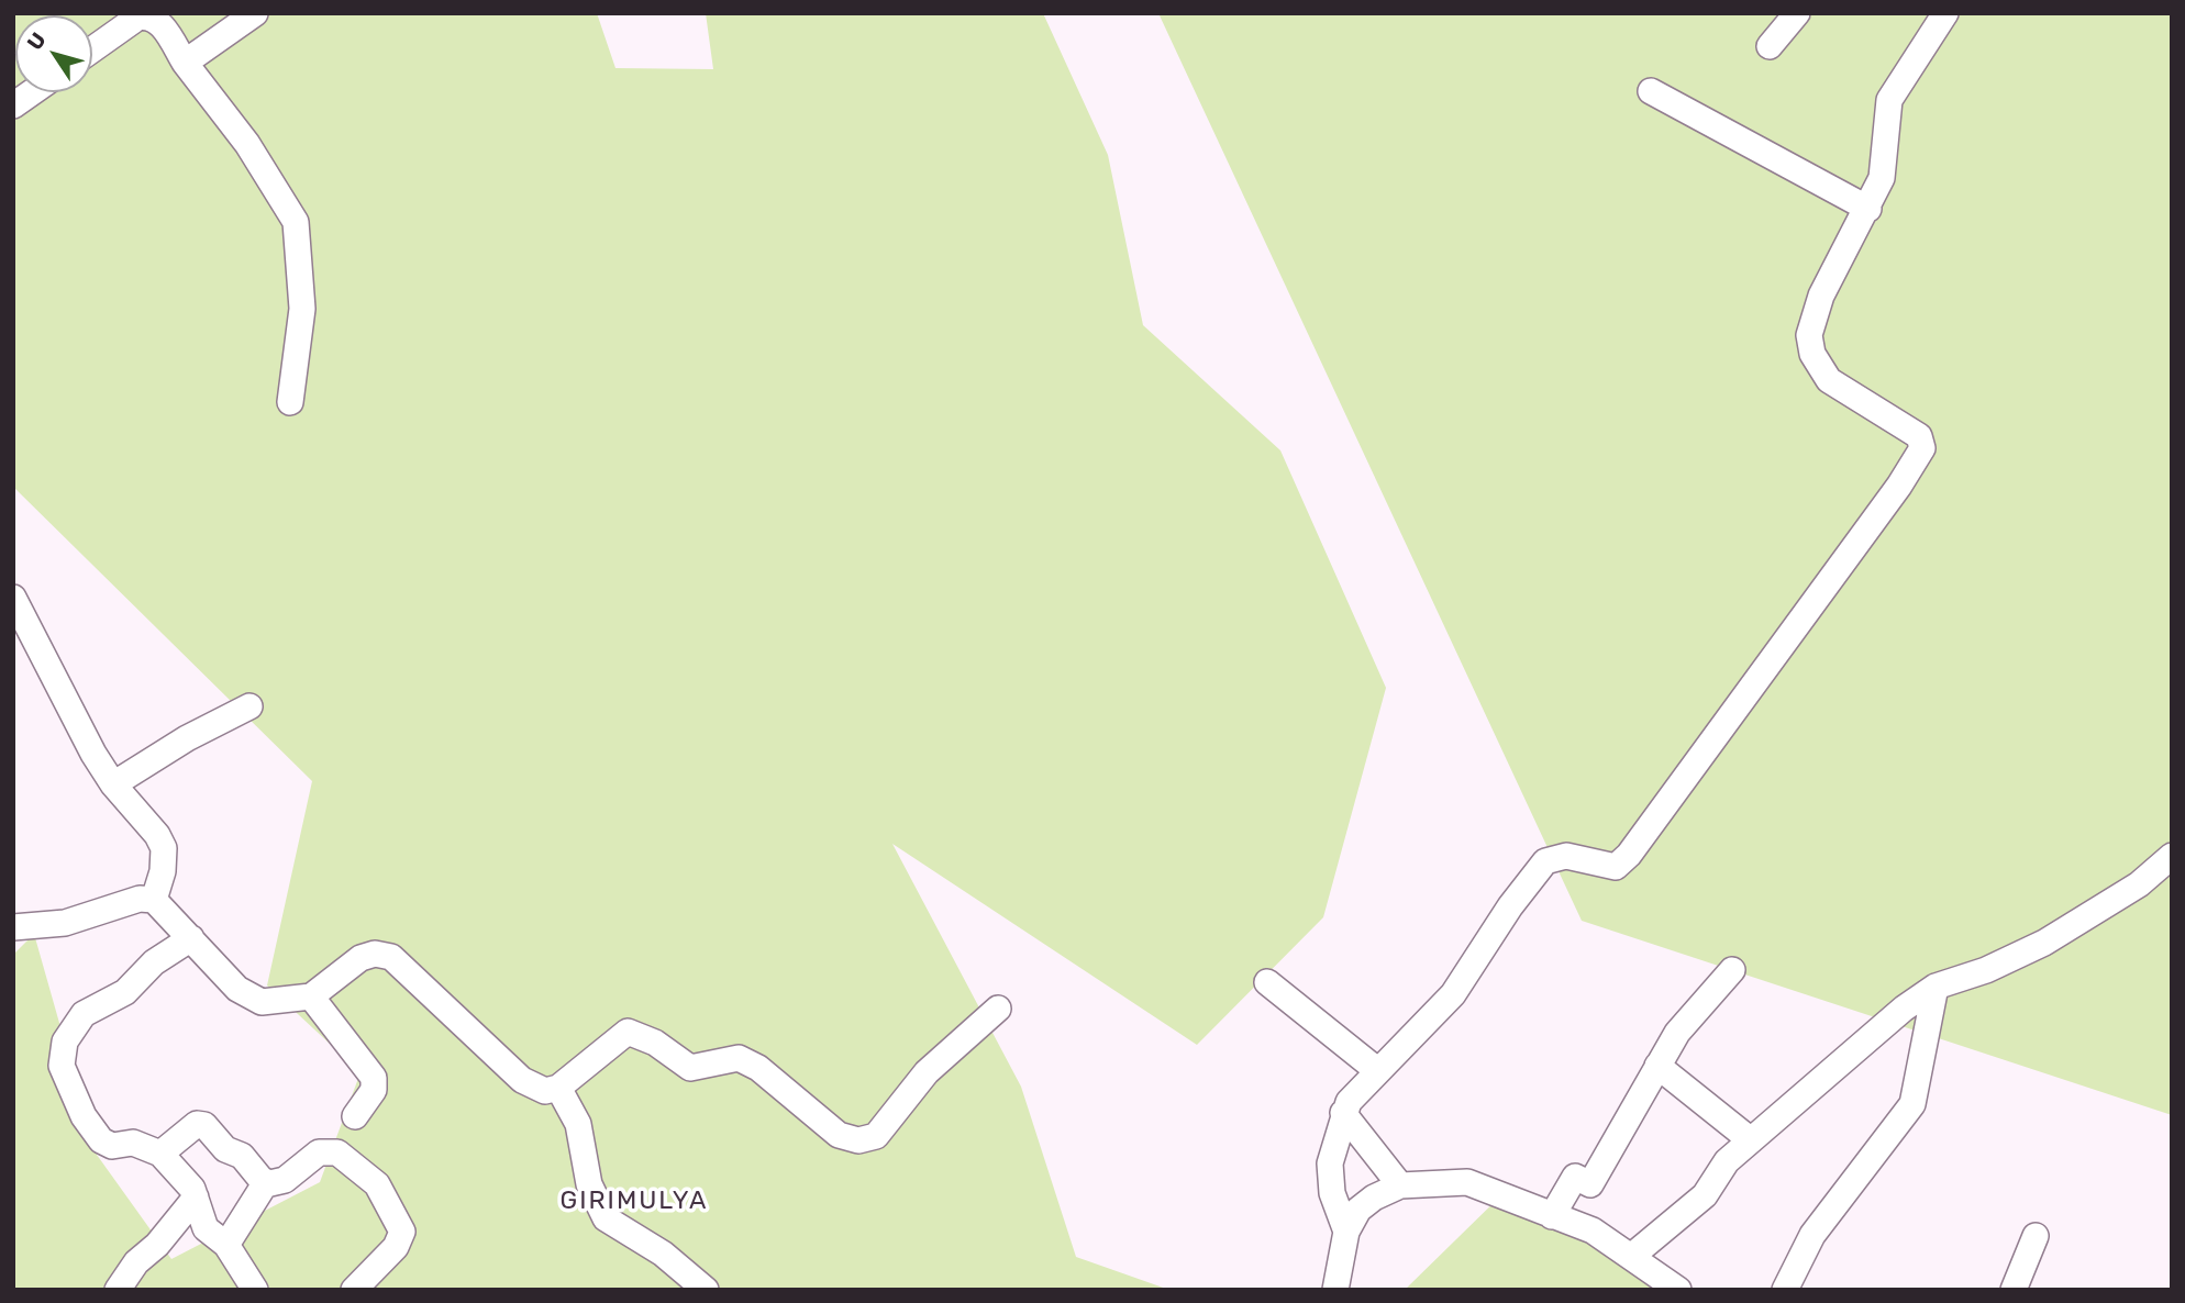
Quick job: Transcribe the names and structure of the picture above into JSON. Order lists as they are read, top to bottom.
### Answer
{
  "districts": ["GIRIMULYA"],
  "north": "top left"
}
